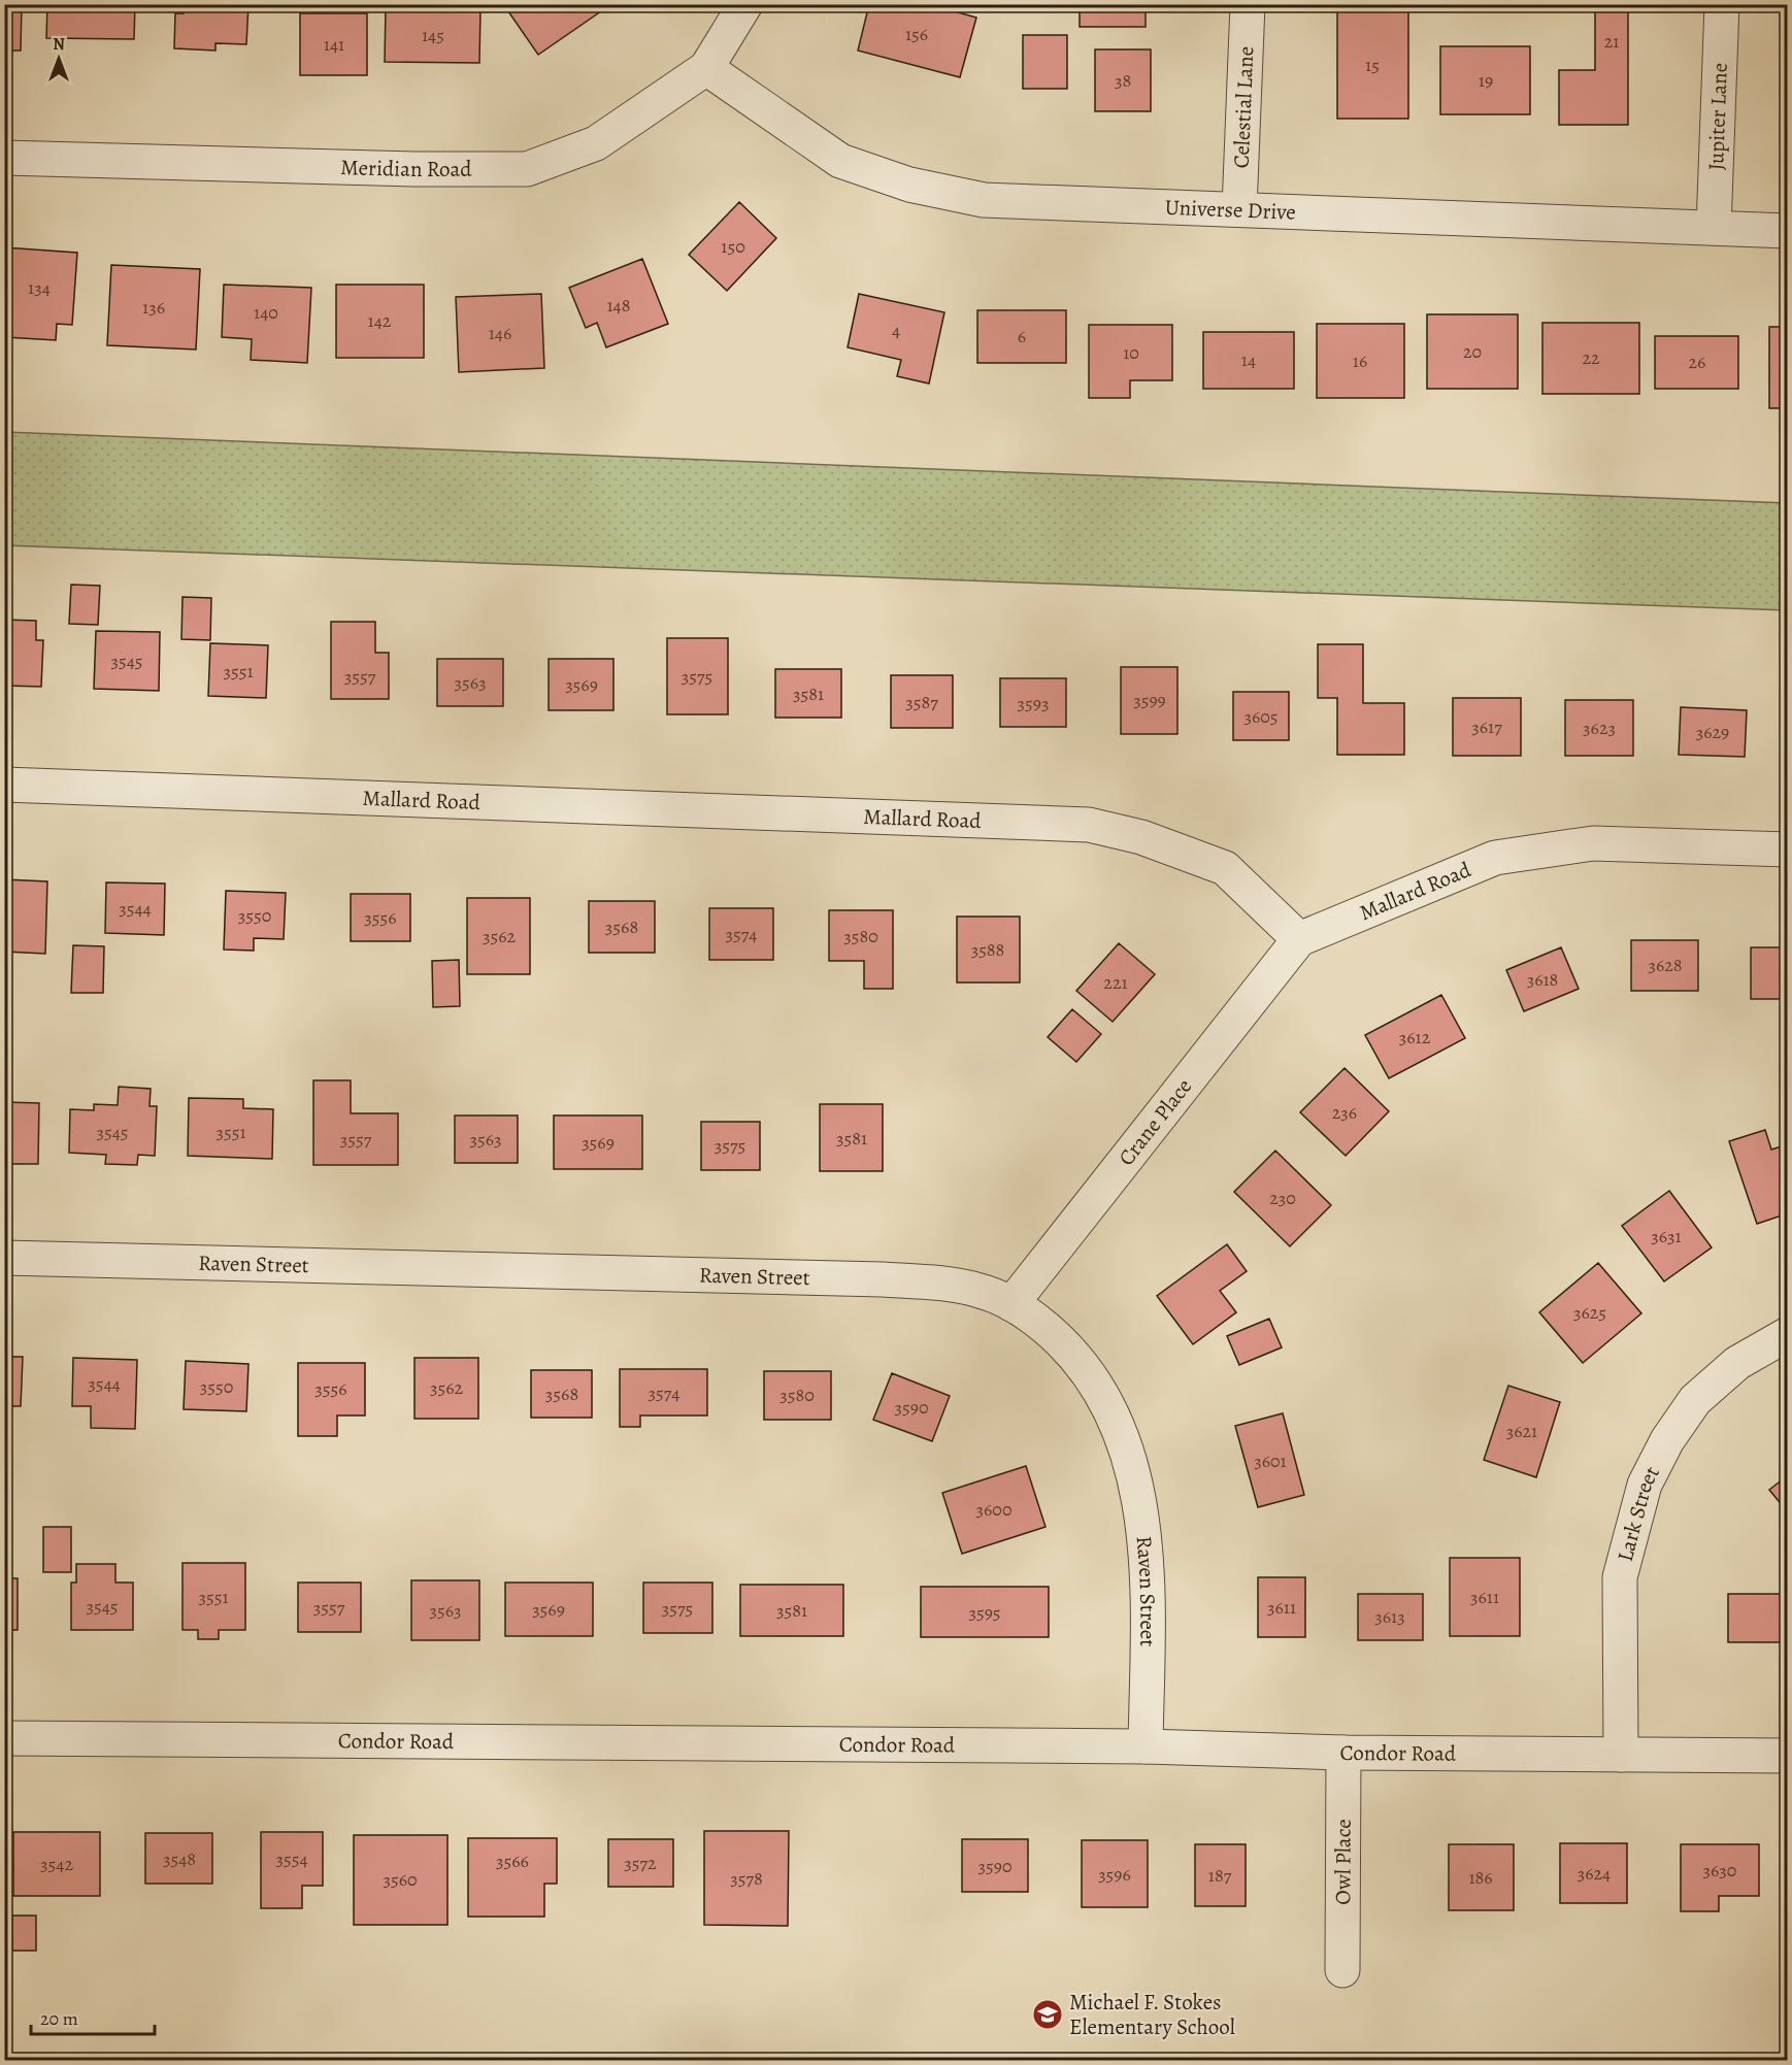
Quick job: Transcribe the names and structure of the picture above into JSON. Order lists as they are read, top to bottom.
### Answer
{
  "streets": {
    "street": [
      "Celestial Lane",
      "Jupiter Lane",
      "Meridian Road",
      "Universe Drive",
      "Mallard Road",
      "Crane Place",
      "Raven Street",
      "Lark Street",
      "Condor Road",
      "Owl Place"
    ]
  },
  "crossings": [
    ["Celestial Lane", "Universe Drive"],
    ["Jupiter Lane", "Universe Drive"],
    ["Meridian Road", "Universe Drive"],
    ["Mallard Road", "Crane Place"],
    ["Crane Place", "Raven Street"],
    ["Raven Street", "Condor Road"],
    ["Lark Street", "Condor Road"],
    ["Condor Road", "Owl Place"]
  ],
  "places": {
    "school or university": ["Michael F. Stokes Elementary School"]
  },
  "house_numbers": [
    "156",
    "145",
    "21",
    "141",
    "15",
    "38",
    "19",
    "150",
    "134",
    "148",
    "136",
    "140",
    "142",
    "4",
    "146",
    "6",
    "20",
    "10",
    "22",
    "14",
    "16",
    "26",
    "3545",
    "3551",
    "3557",
    "3575",
    "3563",
    "3569",
    "3581",
    "3599",
    "3587",
    "3593",
    "3605",
    "3617",
    "3623",
    "3629",
    "3544",
    "3550",
    "3556",
    "3568",
    "3574",
    "3562",
    "3580",
    "3588",
    "3628",
    "3618",
    "221",
    "3612",
    "236",
    "3545",
    "3551",
    "3581",
    "3557",
    "3563",
    "3569",
    "3575",
    "230",
    "3631",
    "3625",
    "3544",
    "3550",
    "3562",
    "3556",
    "3574",
    "3568",
    "3580",
    "3590",
    "3621",
    "3601",
    "3600",
    "3551",
    "3611",
    "3545",
    "3557",
    "3611",
    "3575",
    "3569",
    "3563",
    "3581",
    "3595",
    "3613",
    "3548",
    "3554",
    "3566",
    "3572",
    "3542",
    "3590",
    "3630",
    "3624",
    "3596",
    "187",
    "186",
    "3578",
    "3560"
  ],
  "scale_bar": "20 m",
  "north": "top"
}
